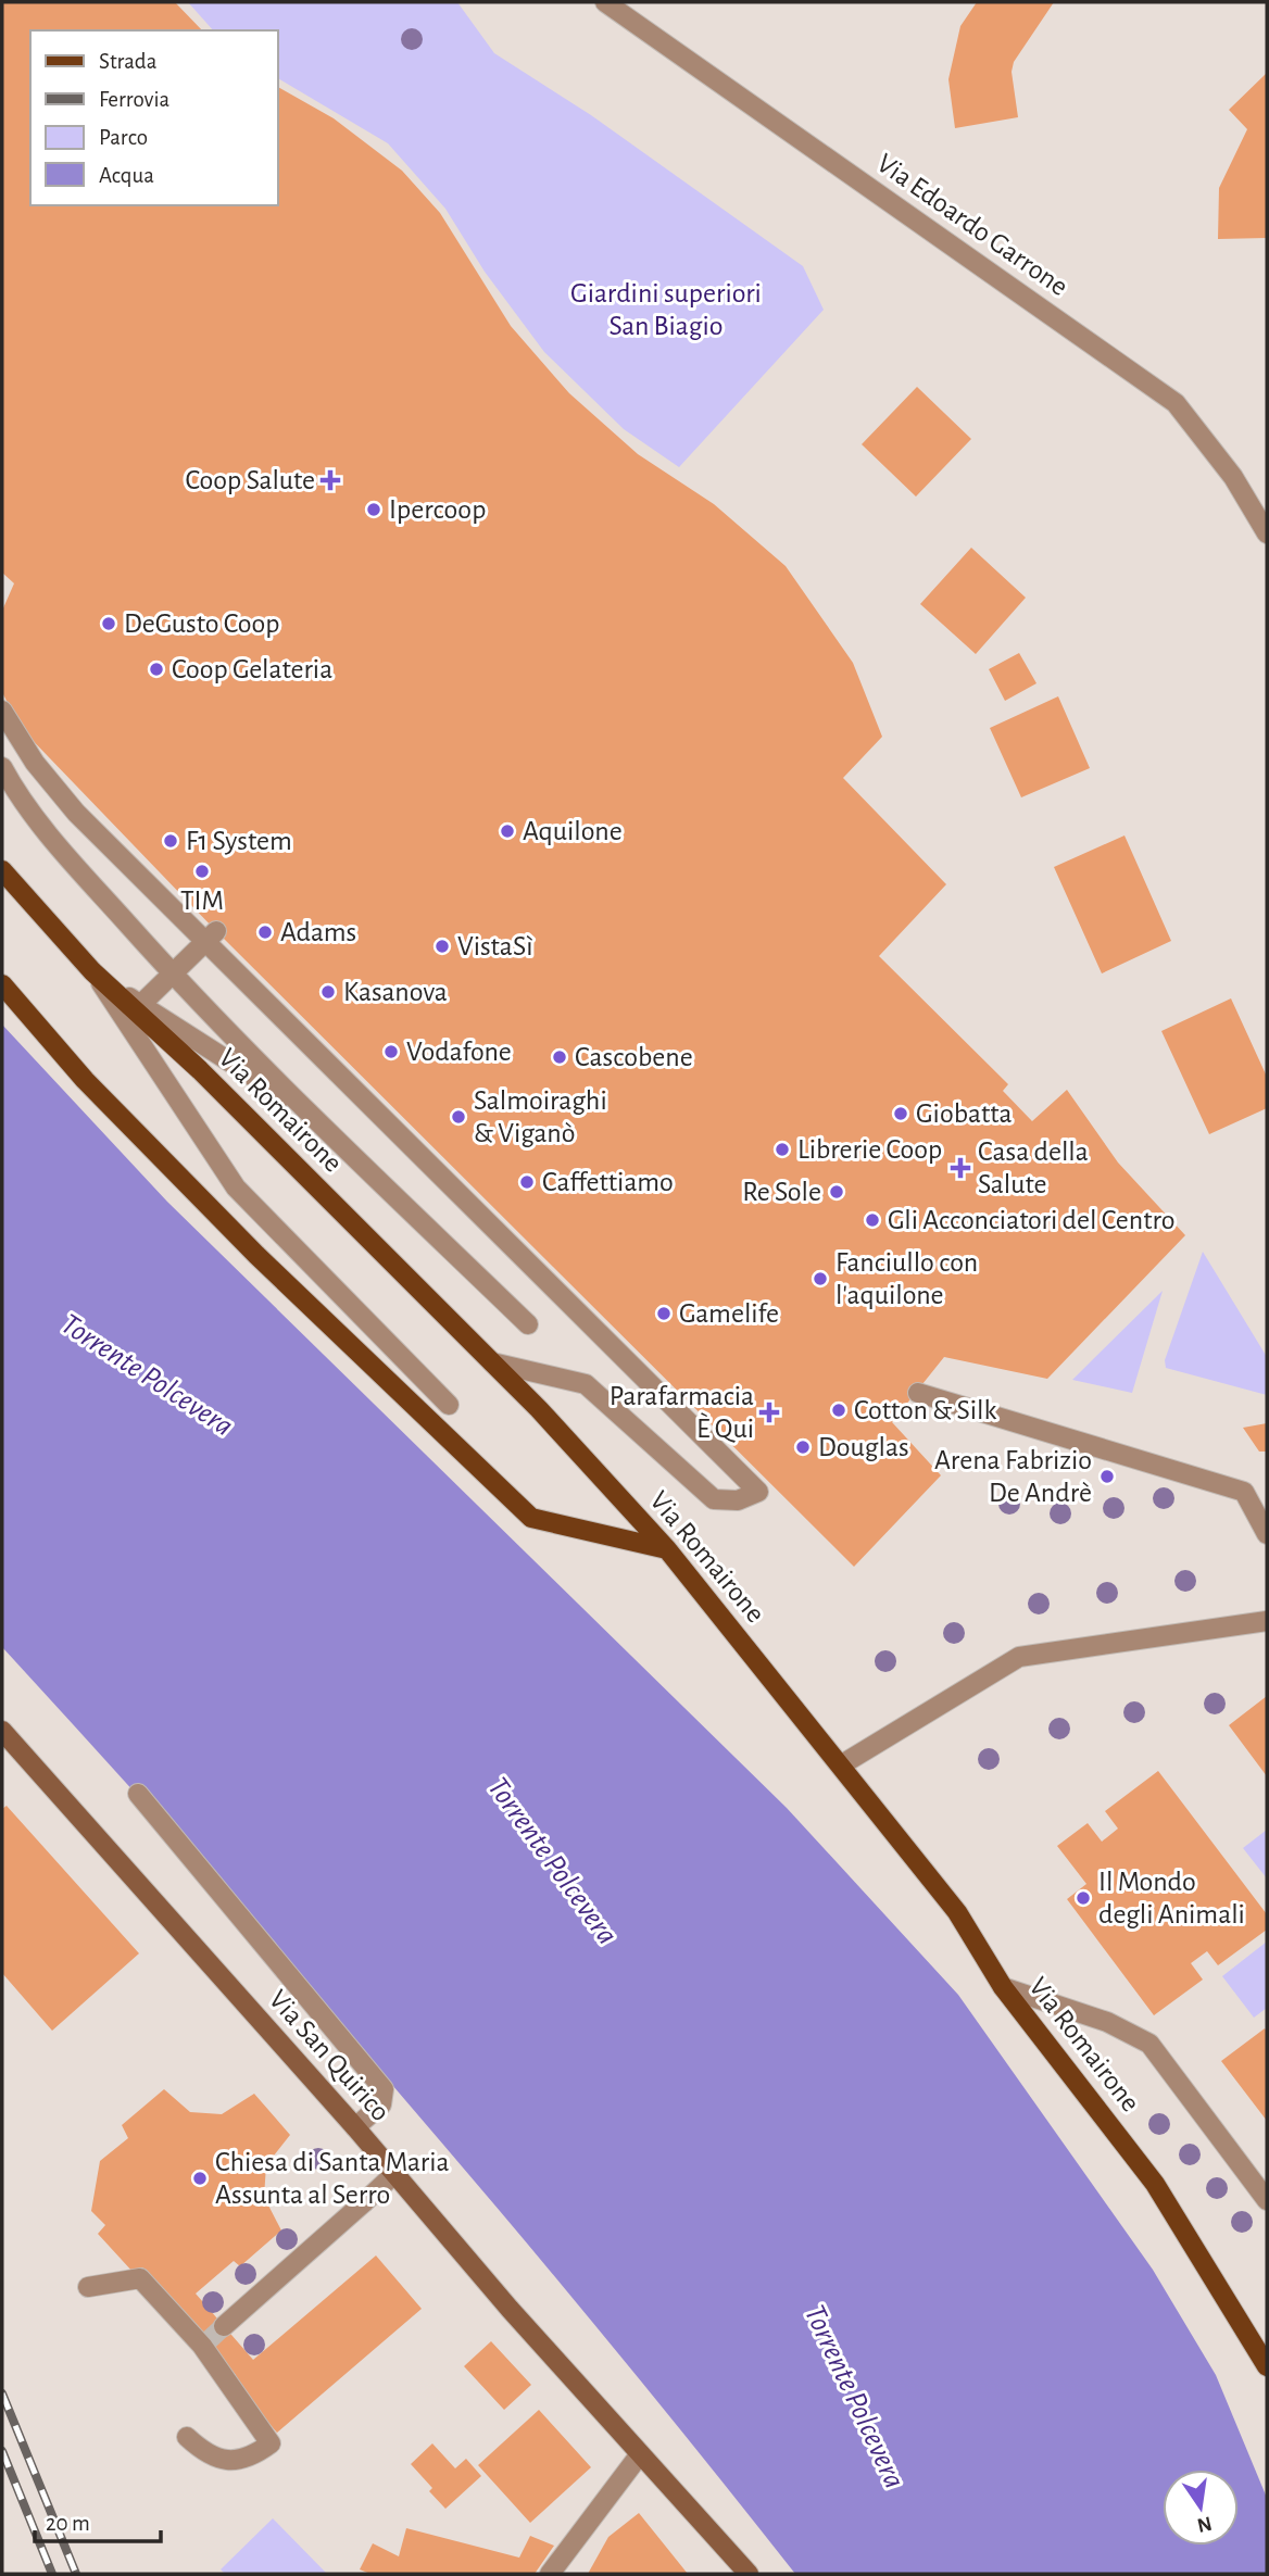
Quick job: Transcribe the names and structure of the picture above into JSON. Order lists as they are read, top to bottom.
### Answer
{
  "streets": {
    "main road": ["Via Romairone", "Via San Quirico"],
    "street": ["Via Edoardo Garrone"]
  },
  "water": ["Torrente Polcevera"],
  "parks": ["Giardini superiori San Biagio"],
  "places": {
    "health": ["Coop Salute", "Casa della Salute", "Parafarmacia È Qui"],
    "other": [
      "Ipercoop",
      "DeGusto Coop",
      "Coop Gelateria",
      "Aquilone",
      "F1 System",
      "TIM",
      "Adams",
      "VistaSì",
      "Kasanova",
      "Vodafone",
      "Cascobene",
      "Giobatta",
      "Salmoiraghi & Viganò",
      "Librerie Coop",
      "Caffettiamo",
      "Re Sole",
      "Gli Acconciatori del Centro",
      "Fanciullo con l'aquilone",
      "Gamelife",
      "Cotton & Silk",
      "Douglas",
      "Arena Fabrizio De Andrè",
      "Il Mondo degli Animali",
      "Chiesa di Santa Maria Assunta al Serro"
    ]
  },
  "legend": [
    "Strada",
    "Ferrovia",
    "Parco",
    "Acqua"
  ],
  "scale_bar": "20 m",
  "north": "bottom"
}
